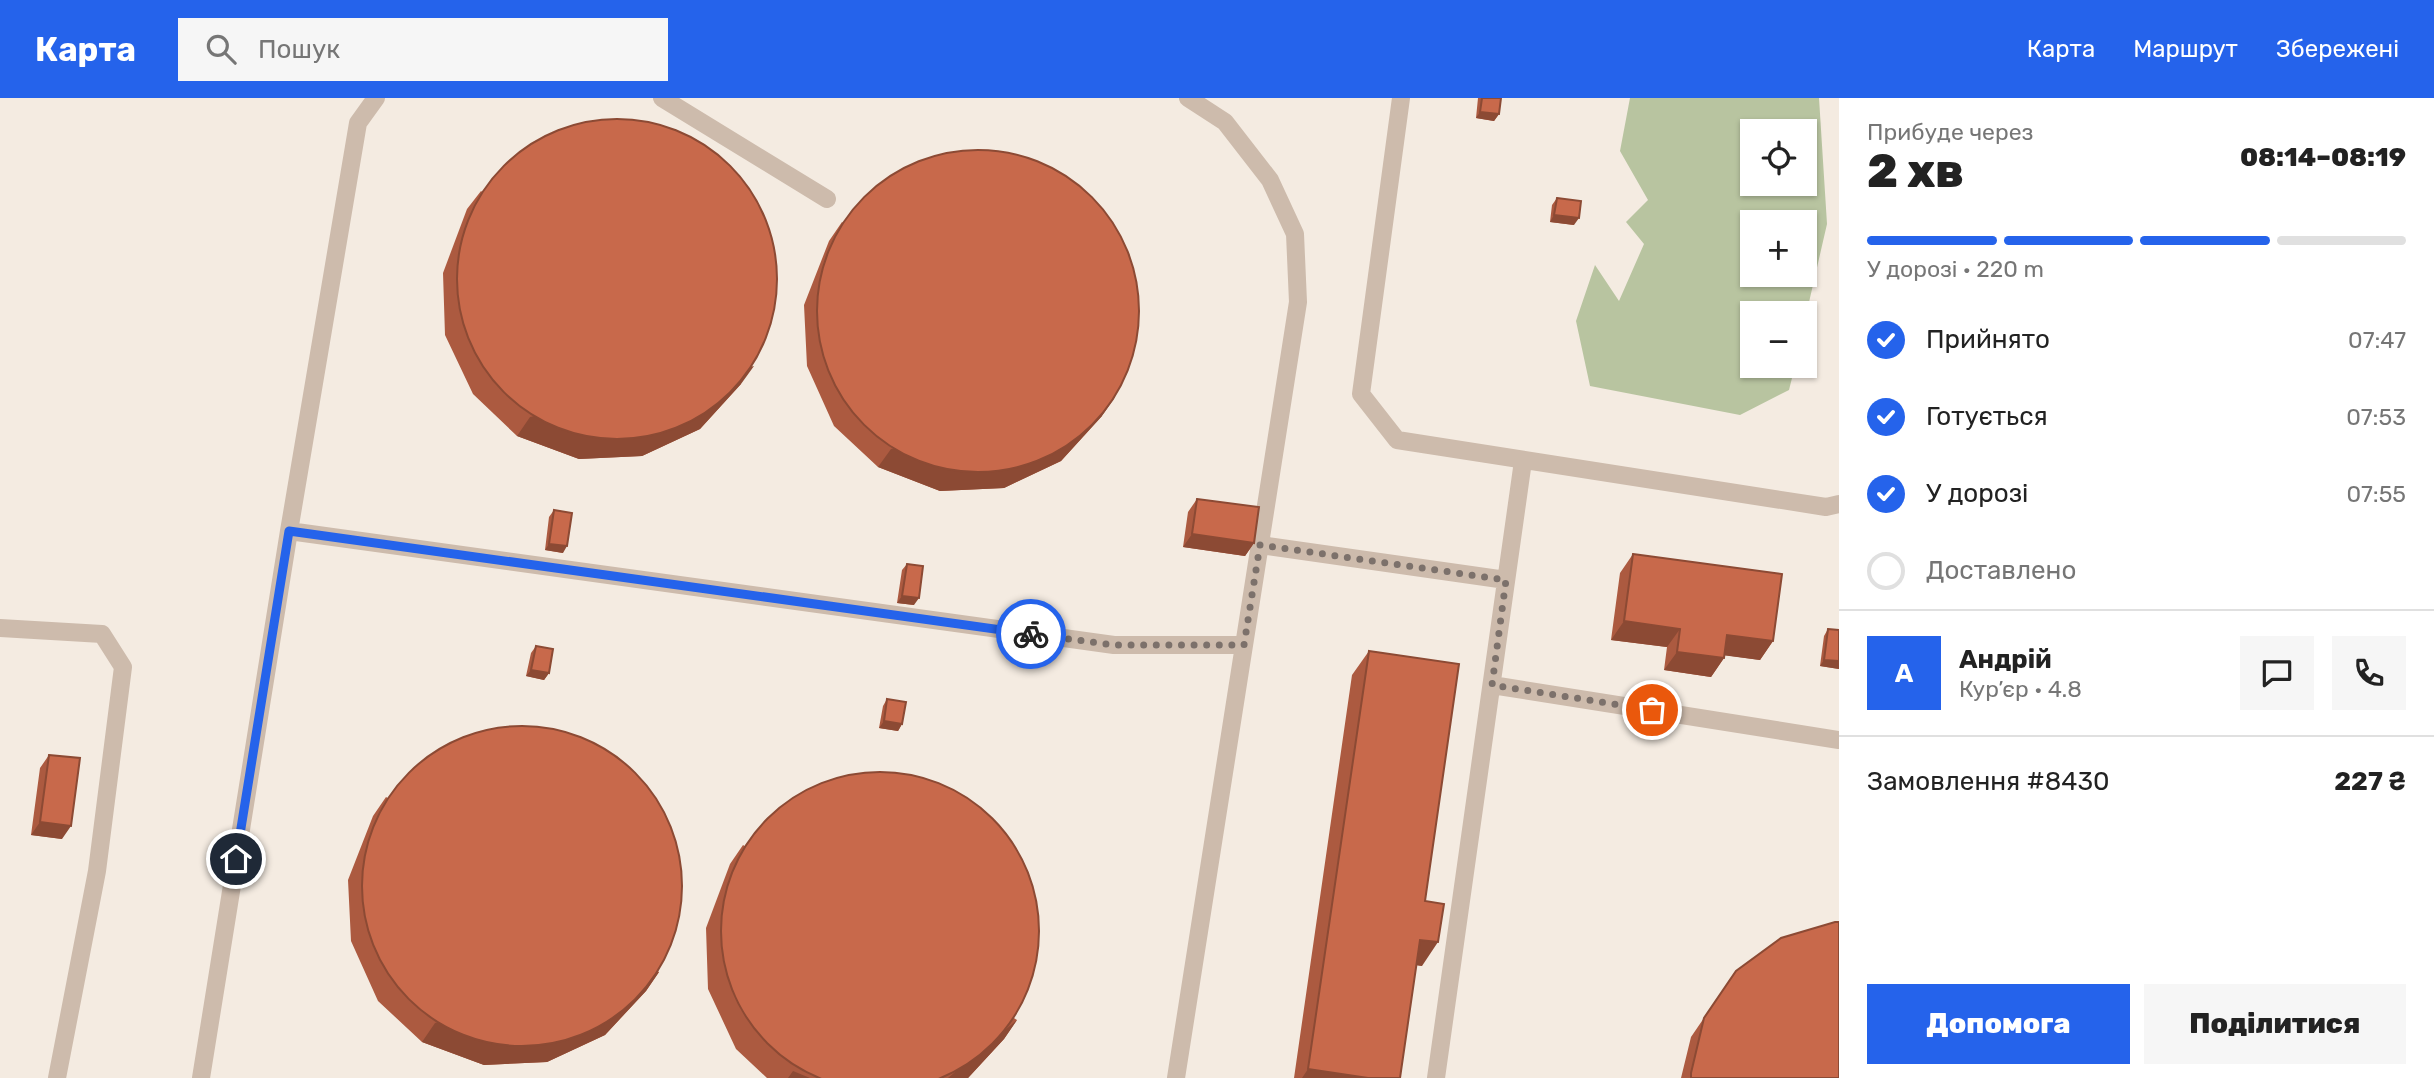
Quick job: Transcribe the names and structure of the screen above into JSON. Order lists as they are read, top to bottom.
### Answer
{
  "page": {
    "header": "Карта",
    "search": "Пошук",
    "nav": ["Карта", "Маршрут", "Збережені"],
    "heading": ["2 хв", "Прибуде через", "08:14–08:19"],
    "panel": [
      "Андрій",
      "Кур’єр · 4.8",
      "Замовлення #8430",
      "227 ₴"
    ],
    "map_buttons": ["+", "−"],
    "bar": "У дорозі · 220 m",
    "list": [
      ["Прийнято", "07:47"],
      ["Готується", "07:53"],
      ["У дорозі", "07:55"],
      "Доставлено"
    ],
    "round": "А",
    "buttons": ["Допомога", "Поділитися"]
  }
}
